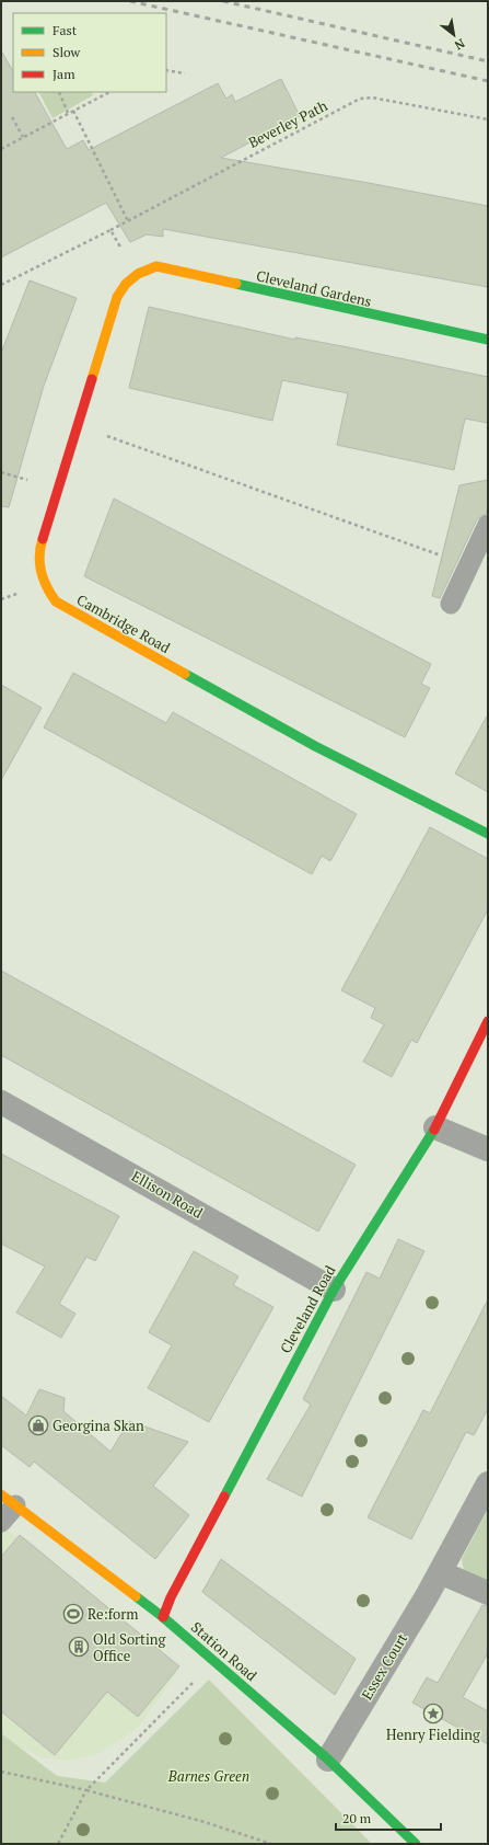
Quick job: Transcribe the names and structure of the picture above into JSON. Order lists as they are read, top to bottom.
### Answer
{
  "streets": {
    "street": [
      "Cleveland Gardens",
      "Cambridge Road",
      "Ellison Road",
      "Cleveland Road",
      "Station Road",
      "Essex Court"
    ],
    "path": ["Beverley Path"]
  },
  "crossings": [
    ["Cleveland Gardens", "Cambridge Road"],
    ["Ellison Road", "Cleveland Road"],
    ["Cleveland Road", "Station Road"],
    ["Station Road", "Essex Court"]
  ],
  "parks": ["Barnes Green"],
  "places": {
    "shop": ["Georgina Skan"],
    "sports": ["Re:form"],
    "building": ["Old Sorting Office"],
    "place": ["Henry Fielding"]
  },
  "legend": ["Fast", "Slow", "Jam"],
  "scale_bar": "20 m",
  "north": "bottom right"
}
